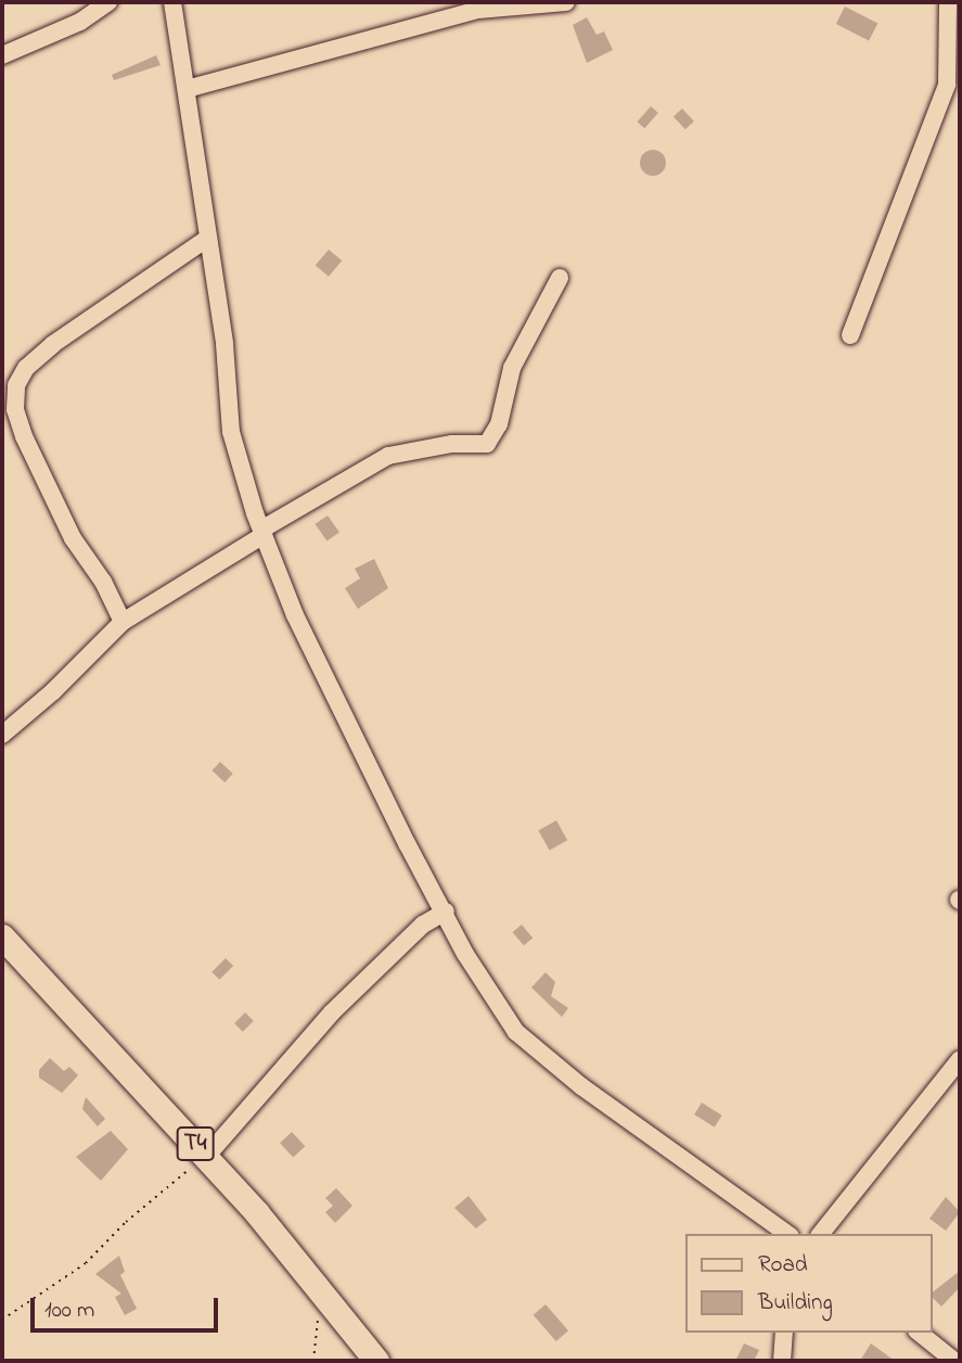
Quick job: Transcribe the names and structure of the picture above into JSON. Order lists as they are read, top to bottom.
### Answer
{
  "streets": {
    "highway": ["T4"]
  },
  "legend": ["Road", "Building"],
  "scale_bar": "100 m"
}
